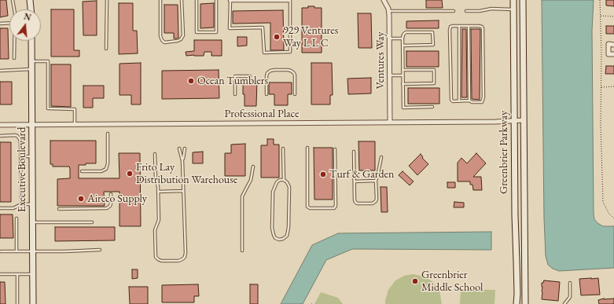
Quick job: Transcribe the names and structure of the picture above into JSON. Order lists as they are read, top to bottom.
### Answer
{
  "streets": {
    "main road": ["Greenbrier Parkway", "Executive Boulevard"],
    "street": ["Ventures Way", "Professional Place"]
  },
  "crossings": [
    ["Ventures Way", "Professional Place"],
    ["Professional Place", "Greenbrier Parkway"],
    ["Professional Place", "Executive Boulevard"]
  ],
  "places": [
    "929 Ventures Way L L C",
    "Ocean Tumblers",
    "Frito Lay Distribution Warehouse",
    "Turf & Garden",
    "Aireco Supply",
    "Greenbrier Middle School"
  ],
  "north": "top"
}
